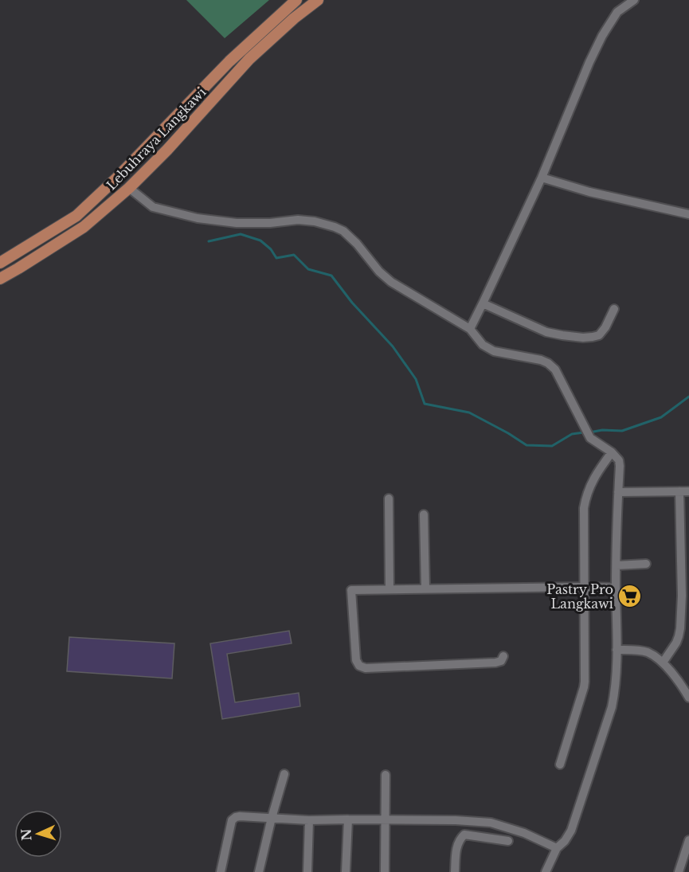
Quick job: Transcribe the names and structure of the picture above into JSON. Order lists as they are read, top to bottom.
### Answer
{
  "streets": {
    "main road": ["Lebuhraya Langkawi"]
  },
  "places": {
    "supermarket": ["Pastry Pro Langkawi"]
  },
  "north": "left"
}
